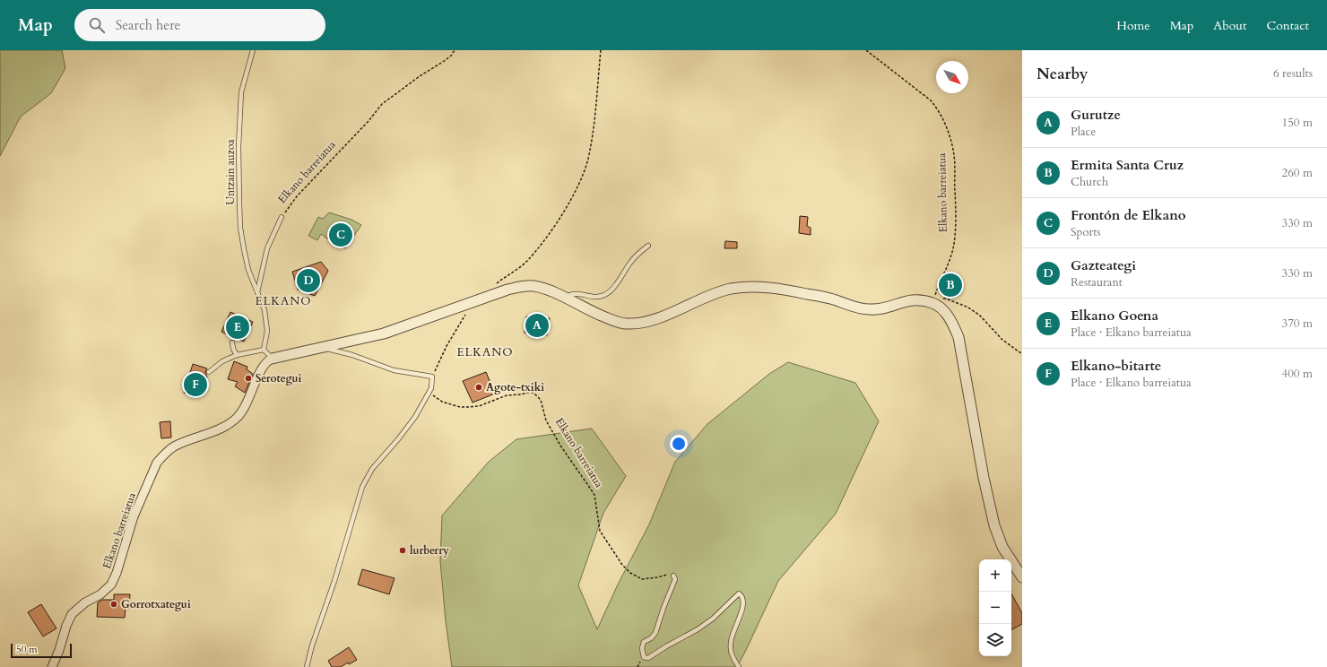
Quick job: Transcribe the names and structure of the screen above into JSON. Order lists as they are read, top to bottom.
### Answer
{
  "streets": {
    "street": ["Elkano barreiatua"],
    "lane": ["Untzain auzoa"]
  },
  "crossings": [
    ["Untzain auzoa", "Elkano barreiatua"]
  ],
  "districts": ["ELKANO", "ELKANO"],
  "places": [
    "Serotegui",
    "Agote-txiki",
    "lurberry",
    "Gorrotxategui"
  ],
  "scale_bar": "50 m",
  "north": "bottom right",
  "page": {
    "header": "Map",
    "search": "Search here",
    "nav": [
      "Home",
      "Map",
      "About",
      "Contact"
    ],
    "heading": ["Nearby", "6 results"],
    "list": [
      {
        "mark": "A",
        "name": "Gurutze",
        "note": "Place",
        "value": "150 m"
      },
      {
        "mark": "B",
        "name": "Ermita Santa Cruz",
        "note": "Church",
        "value": "260 m"
      },
      {
        "mark": "C",
        "name": "Frontón de Elkano",
        "note": "Sports",
        "value": "330 m"
      },
      {
        "mark": "D",
        "name": "Gazteategi",
        "note": "Restaurant",
        "value": "330 m"
      },
      {
        "mark": "E",
        "name": "Elkano Goena",
        "note": "Place · Elkano barreiatua",
        "value": "370 m"
      },
      {
        "mark": "F",
        "name": "Elkano-bitarte",
        "note": "Place · Elkano barreiatua",
        "value": "400 m"
      }
    ],
    "pins": [
      "C",
      "D",
      "B",
      "A",
      "E",
      "F"
    ],
    "map_buttons": ["+", "−"],
    "scale": "50 m"
  }
}
